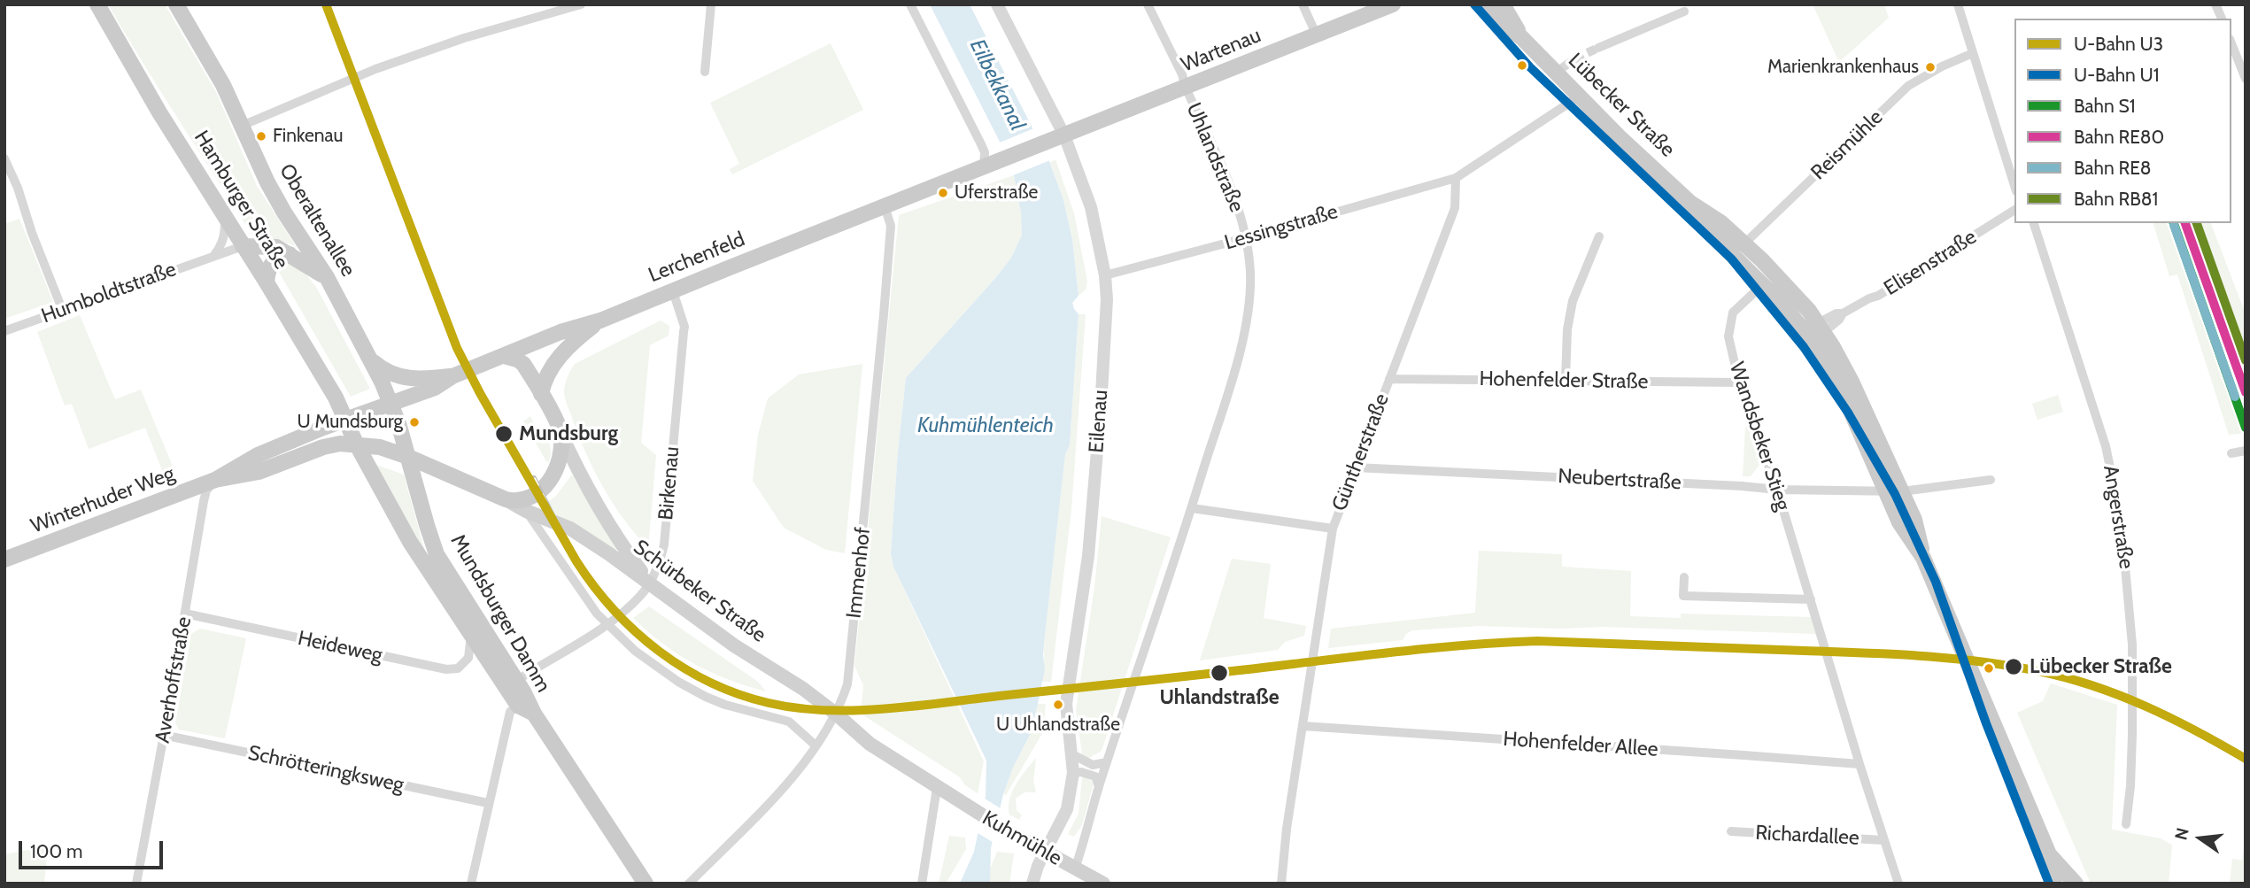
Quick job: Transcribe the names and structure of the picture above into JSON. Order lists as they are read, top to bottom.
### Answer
{
  "streets": {
    "main road": [
      "Wartenau",
      "Lübecker Straße",
      "Hamburger Straße",
      "Oberaltenallee",
      "Lerchenfeld",
      "Winterhuder Weg",
      "Schürbeker Straße",
      "Mundsburger Damm",
      "Kuhmühle"
    ],
    "street": [
      "Reismühle",
      "Uhlandstraße",
      "Lessingstraße",
      "Elisenstraße",
      "Humboldtstraße",
      "Hohenfelder Straße",
      "Eilenau",
      "Wandsbeker Stieg",
      "Güntherstraße",
      "Neubertstraße",
      "Birkenau",
      "Angerstraße",
      "Immenhof",
      "Heideweg",
      "Averhoffstraße",
      "Hohenfelder Allee",
      "Schrötteringksweg",
      "Richardallee"
    ]
  },
  "crossings": [
    ["Wartenau", "Uhlandstraße"],
    ["Wartenau", "Lerchenfeld"],
    ["Wartenau", "Eilenau"],
    ["Lübecker Straße", "Reismühle"],
    ["Lübecker Straße", "Elisenstraße"],
    ["Lübecker Straße", "Wandsbeker Stieg"],
    ["Lübecker Straße", "Neubertstraße"],
    ["Uhlandstraße", "Lessingstraße"],
    ["Uhlandstraße", "Kuhmühle"],
    ["Hamburger Straße", "Lerchenfeld"],
    ["Hamburger Straße", "Humboldtstraße"],
    ["Hamburger Straße", "Winterhuder Weg"],
    ["Hamburger Straße", "Mundsburger Damm"],
    ["Oberaltenallee", "Mundsburger Damm"],
    ["Lessingstraße", "Eilenau"],
    ["Lessingstraße", "Güntherstraße"],
    ["Lerchenfeld", "Eilenau"],
    ["Lerchenfeld", "Birkenau"],
    ["Lerchenfeld", "Winterhuder Weg"],
    ["Lerchenfeld", "Immenhof"],
    ["Lerchenfeld", "Schürbeker Straße"],
    ["Lerchenfeld", "Mundsburger Damm"],
    ["Hohenfelder Straße", "Wandsbeker Stieg"],
    ["Hohenfelder Straße", "Güntherstraße"],
    ["Eilenau", "Kuhmühle"],
    ["Wandsbeker Stieg", "Neubertstraße"],
    ["Wandsbeker Stieg", "Hohenfelder Allee"],
    ["Wandsbeker Stieg", "Richardallee"],
    ["Güntherstraße", "Neubertstraße"],
    ["Güntherstraße", "Hohenfelder Allee"],
    ["Birkenau", "Schürbeker Straße"],
    ["Birkenau", "Mundsburger Damm"],
    ["Winterhuder Weg", "Schürbeker Straße"],
    ["Winterhuder Weg", "Mundsburger Damm"],
    ["Winterhuder Weg", "Averhoffstraße"],
    ["Immenhof", "Schürbeker Straße"],
    ["Schürbeker Straße", "Mundsburger Damm"],
    ["Schürbeker Straße", "Kuhmühle"],
    ["Mundsburger Damm", "Heideweg"],
    ["Heideweg", "Averhoffstraße"],
    ["Averhoffstraße", "Schrötteringksweg"]
  ],
  "water": ["Eilbekkanal", "Kuhmühlenteich"],
  "places": [
    "Marienkrankenhaus",
    "Finkenau",
    "Uferstraße",
    "U Mundsburg",
    "Mundsburg",
    "Lübecker Straße",
    "Uhlandstraße",
    "U Uhlandstraße"
  ],
  "lines": [
    "metro line U3",
    "metro line U1",
    "rail line S1",
    "rail line RE80",
    "rail line RB81",
    "rail line RE8"
  ],
  "legend": [
    "U-Bahn U3",
    "U-Bahn U1",
    "Bahn S1",
    "Bahn RE80",
    "Bahn RE8",
    "Bahn RB81"
  ],
  "scale_bar": "100 m",
  "north": "left"
}
